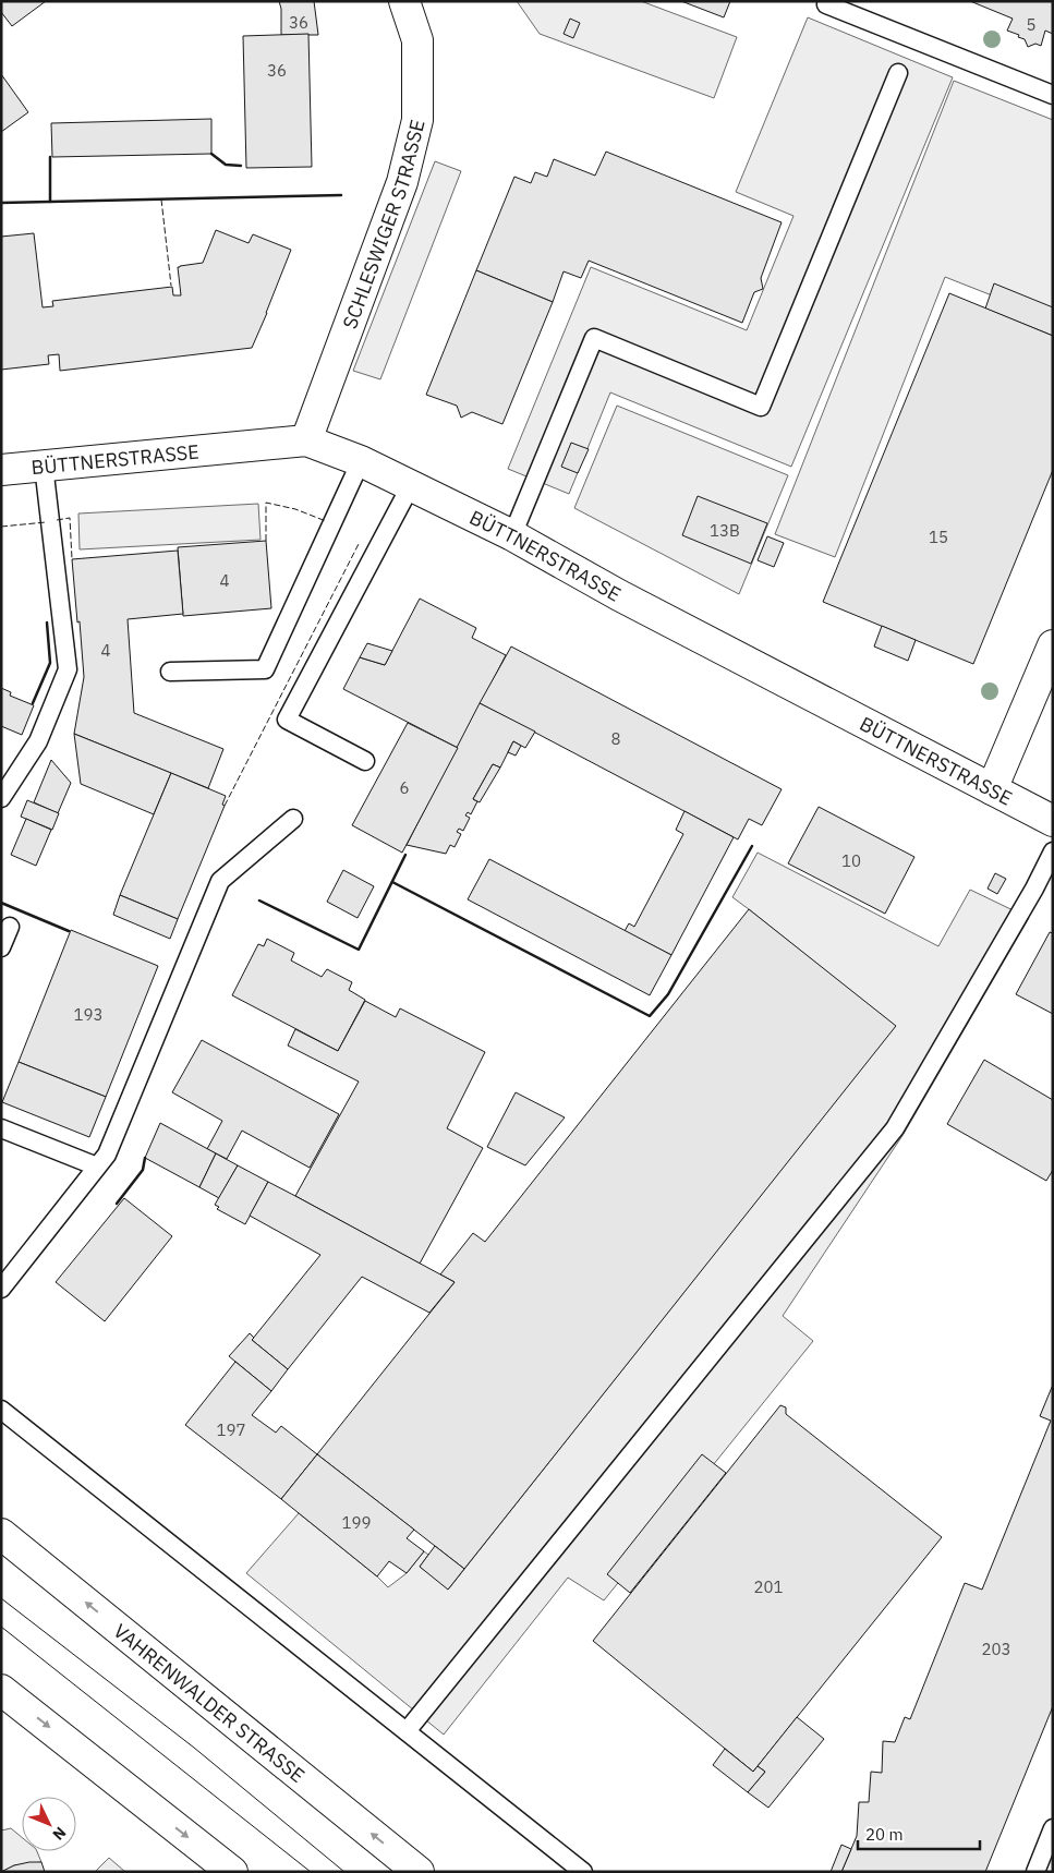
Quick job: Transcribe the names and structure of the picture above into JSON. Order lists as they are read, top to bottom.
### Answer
{
  "streets": {
    "street": ["SCHLESWIGER STRASSE", "BÜTTNERSTRASSE", "VAHRENWALDER STRASSE"]
  },
  "crossings": [
    ["SCHLESWIGER STRASSE", "BÜTTNERSTRASSE"]
  ],
  "house_numbers": [
    "36",
    "5",
    "36",
    "13B",
    "15",
    "4",
    "4",
    "8",
    "6",
    "10",
    "193",
    "197",
    "199",
    "201",
    "203"
  ],
  "scale_bar": "20 m",
  "north": "bottom right"
}
